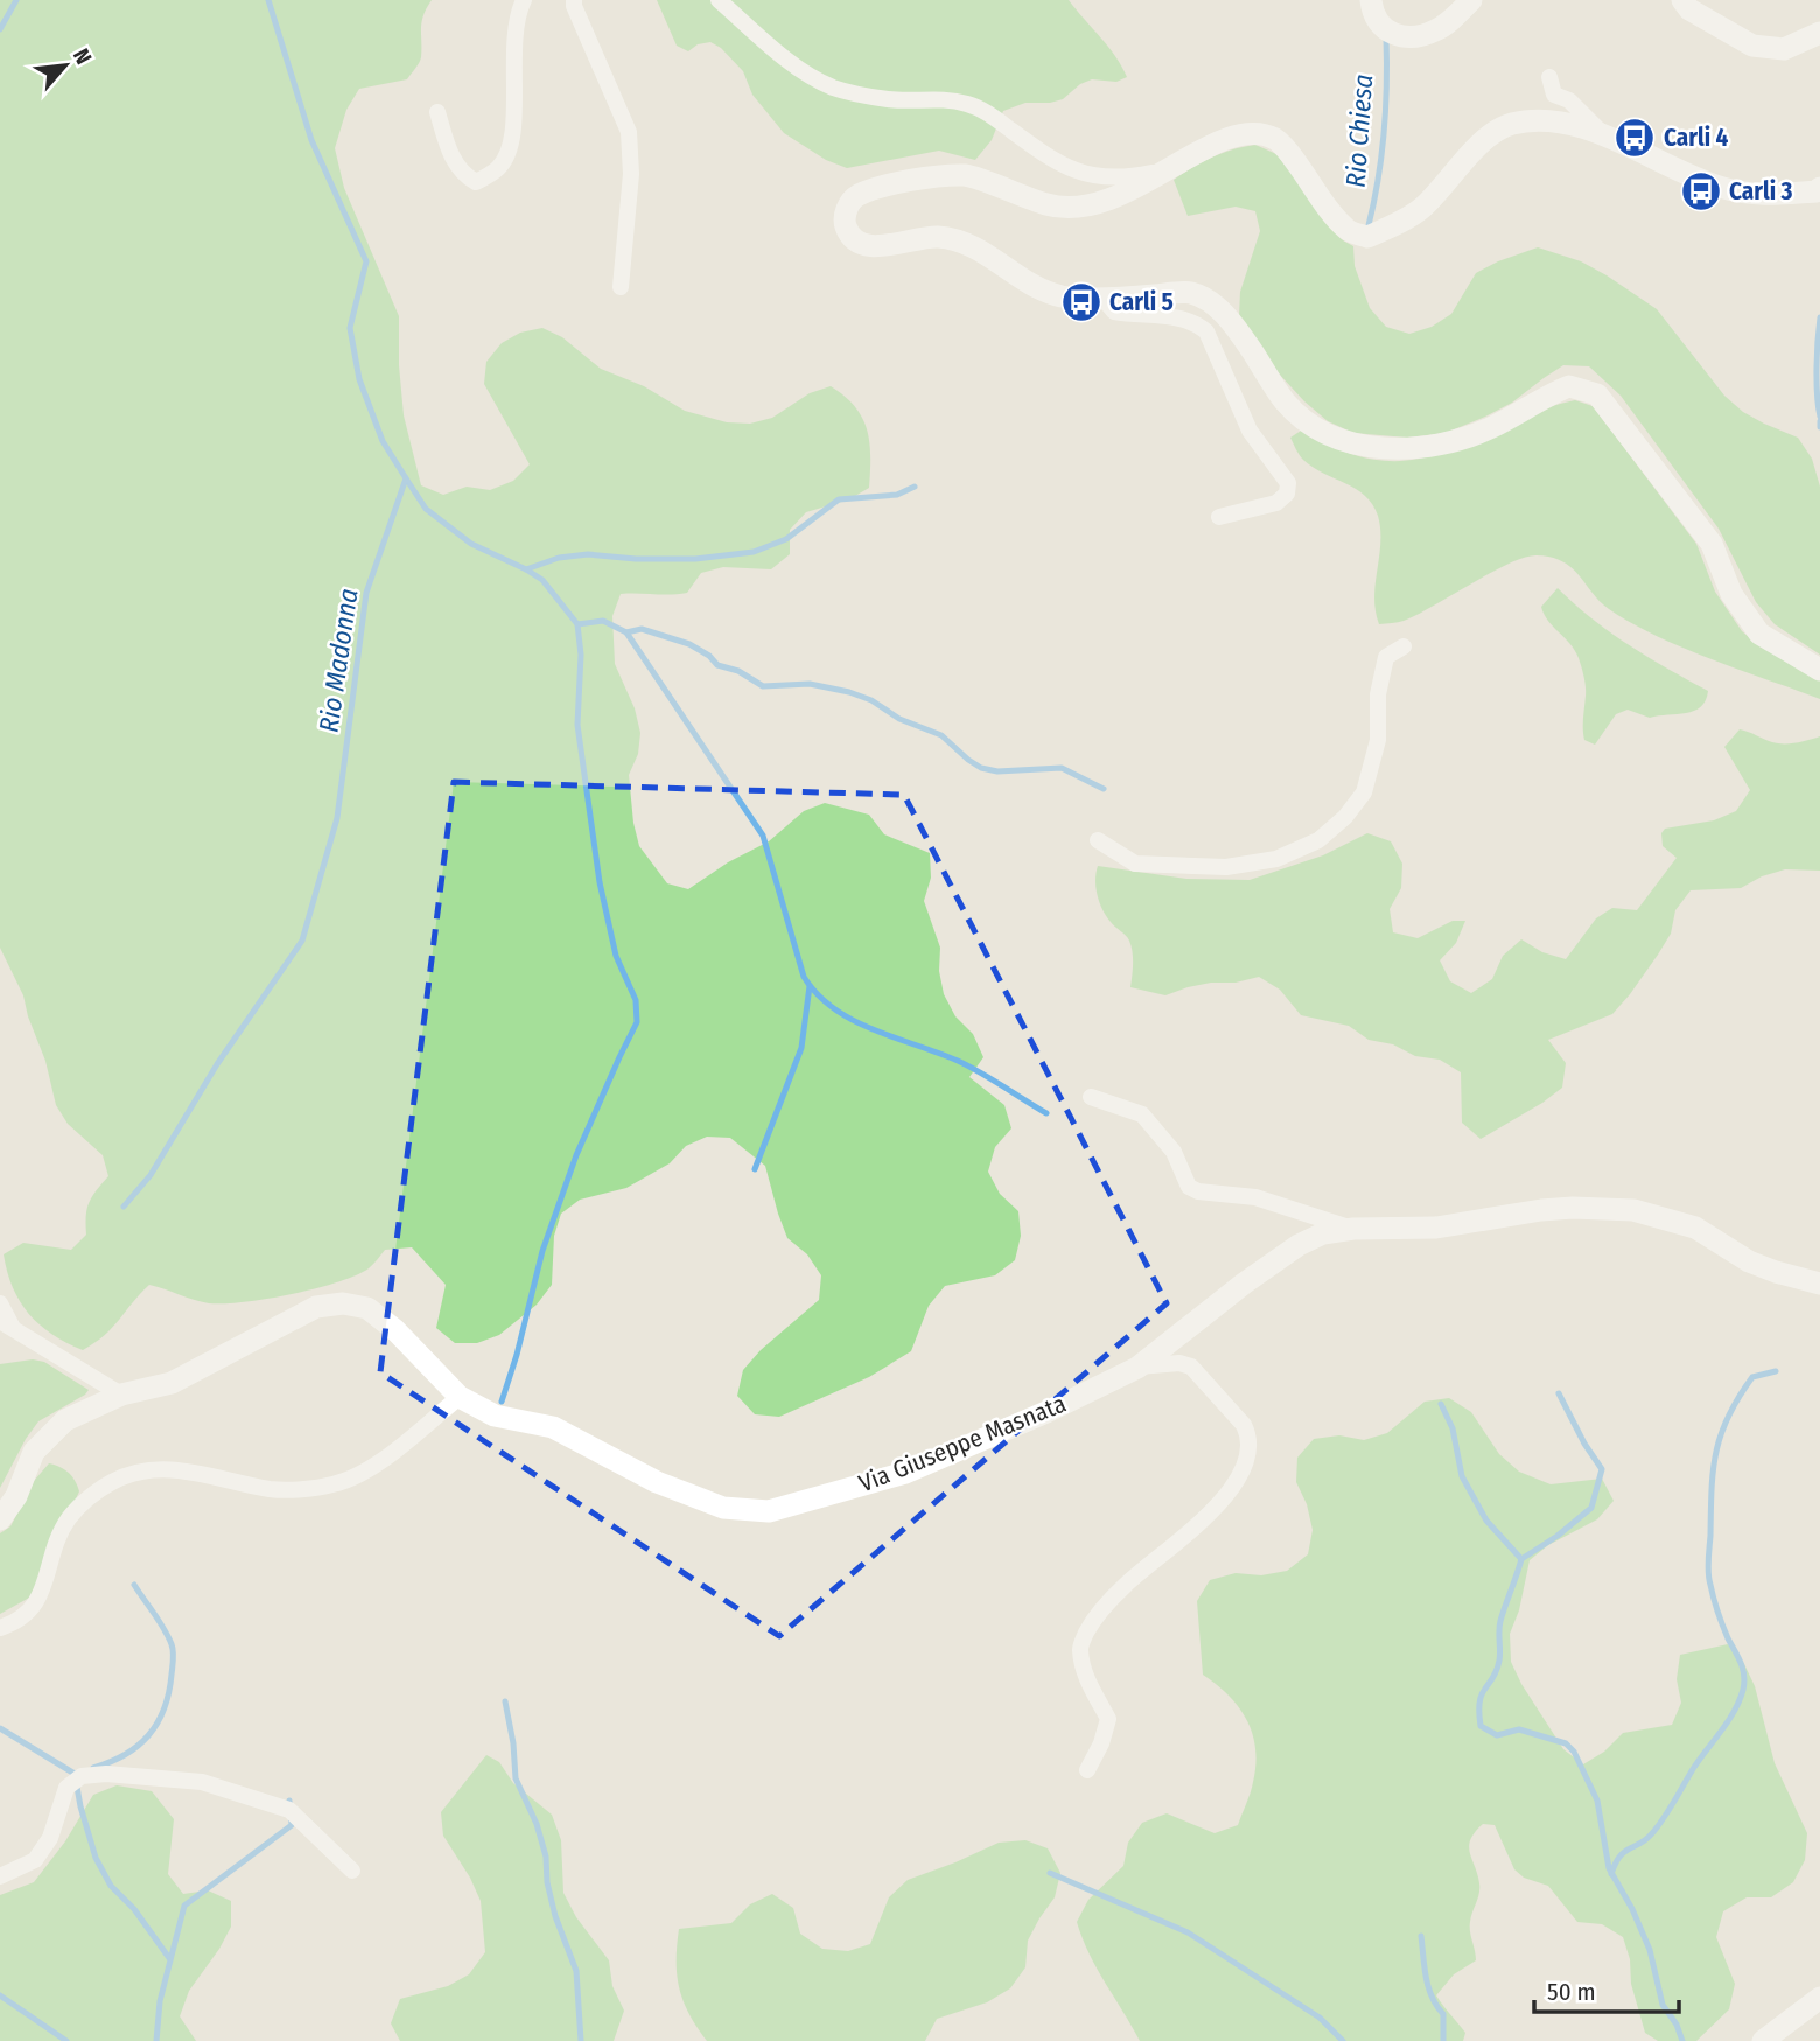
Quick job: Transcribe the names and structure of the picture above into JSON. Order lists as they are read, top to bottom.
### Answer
{
  "streets": {
    "street": ["Via Giuseppe Masnata"]
  },
  "water": ["Rio Chiesa", "Rio Madonna"],
  "places": {
    "bus stop": ["Carli 4", "Carli 3", "Carli 5"]
  },
  "scale_bar": "50 m",
  "north": "top right"
}
